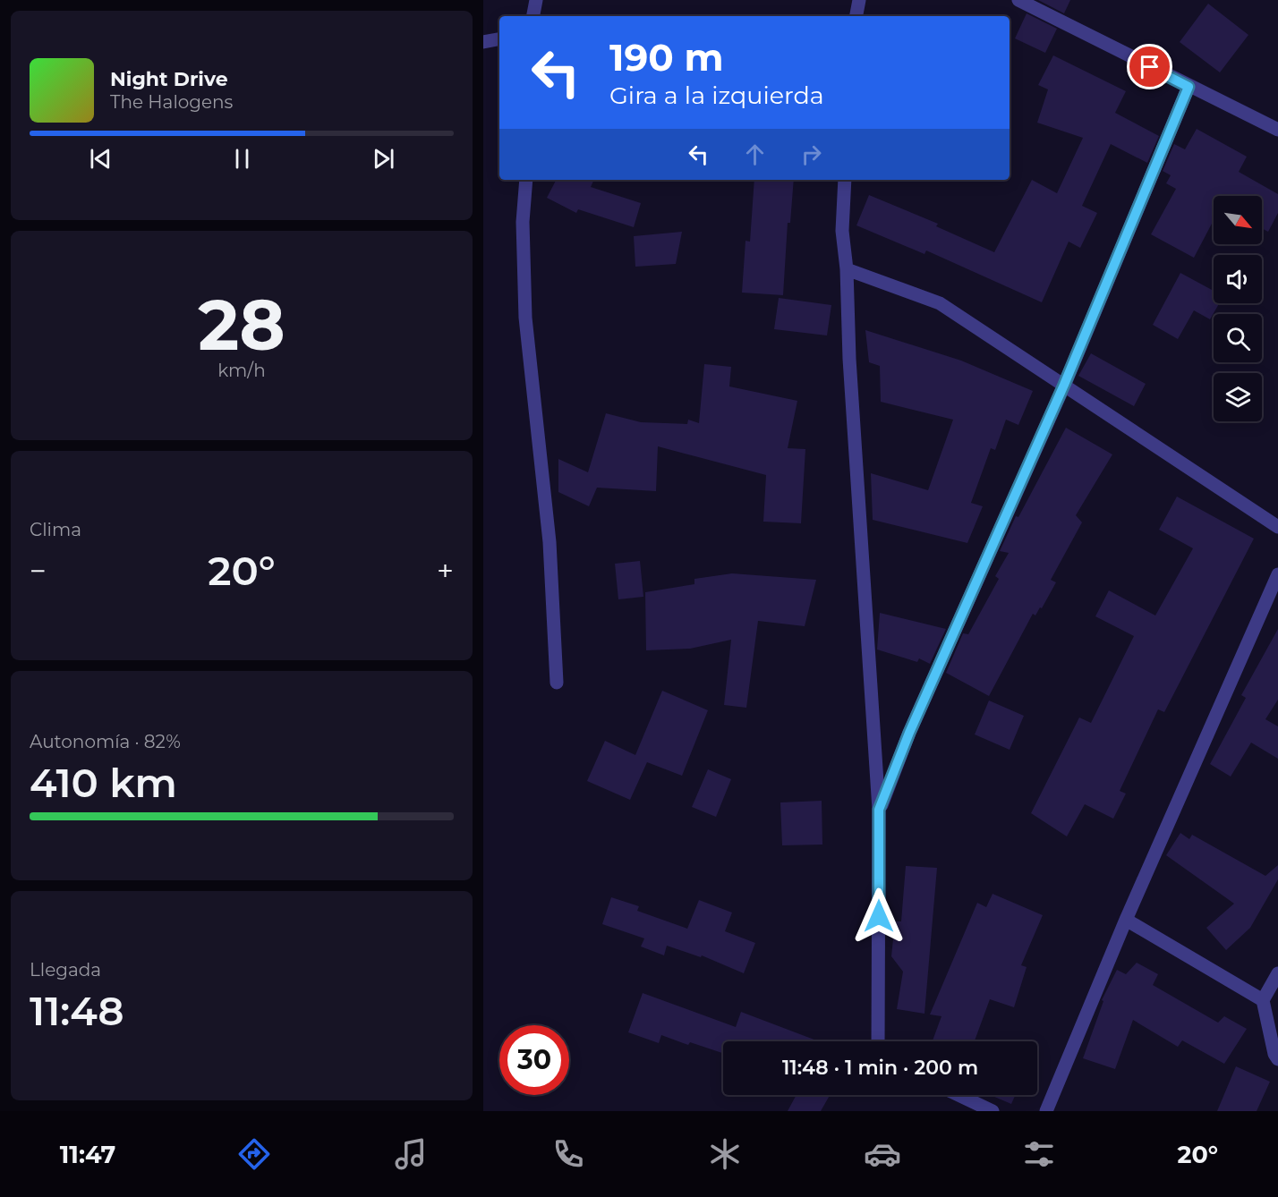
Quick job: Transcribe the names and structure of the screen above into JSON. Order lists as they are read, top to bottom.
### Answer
{
  "north": "bottom right",
  "page": {
    "turn": ["190 m", "Gira a la izquierda"],
    "song": ["Night Drive", "The Halogens"],
    "tile": [
      ["28", "km/h"],
      "Clima",
      ["Autonomía · 82%", "410 km"],
      ["Llegada", "11:48"]
    ],
    "heat": ["−", "20°", "+"],
    "limit": "30",
    "trip": "11:48 · 1 min · 200 m",
    "tabs": ["11:47", "20°"]
  }
}
